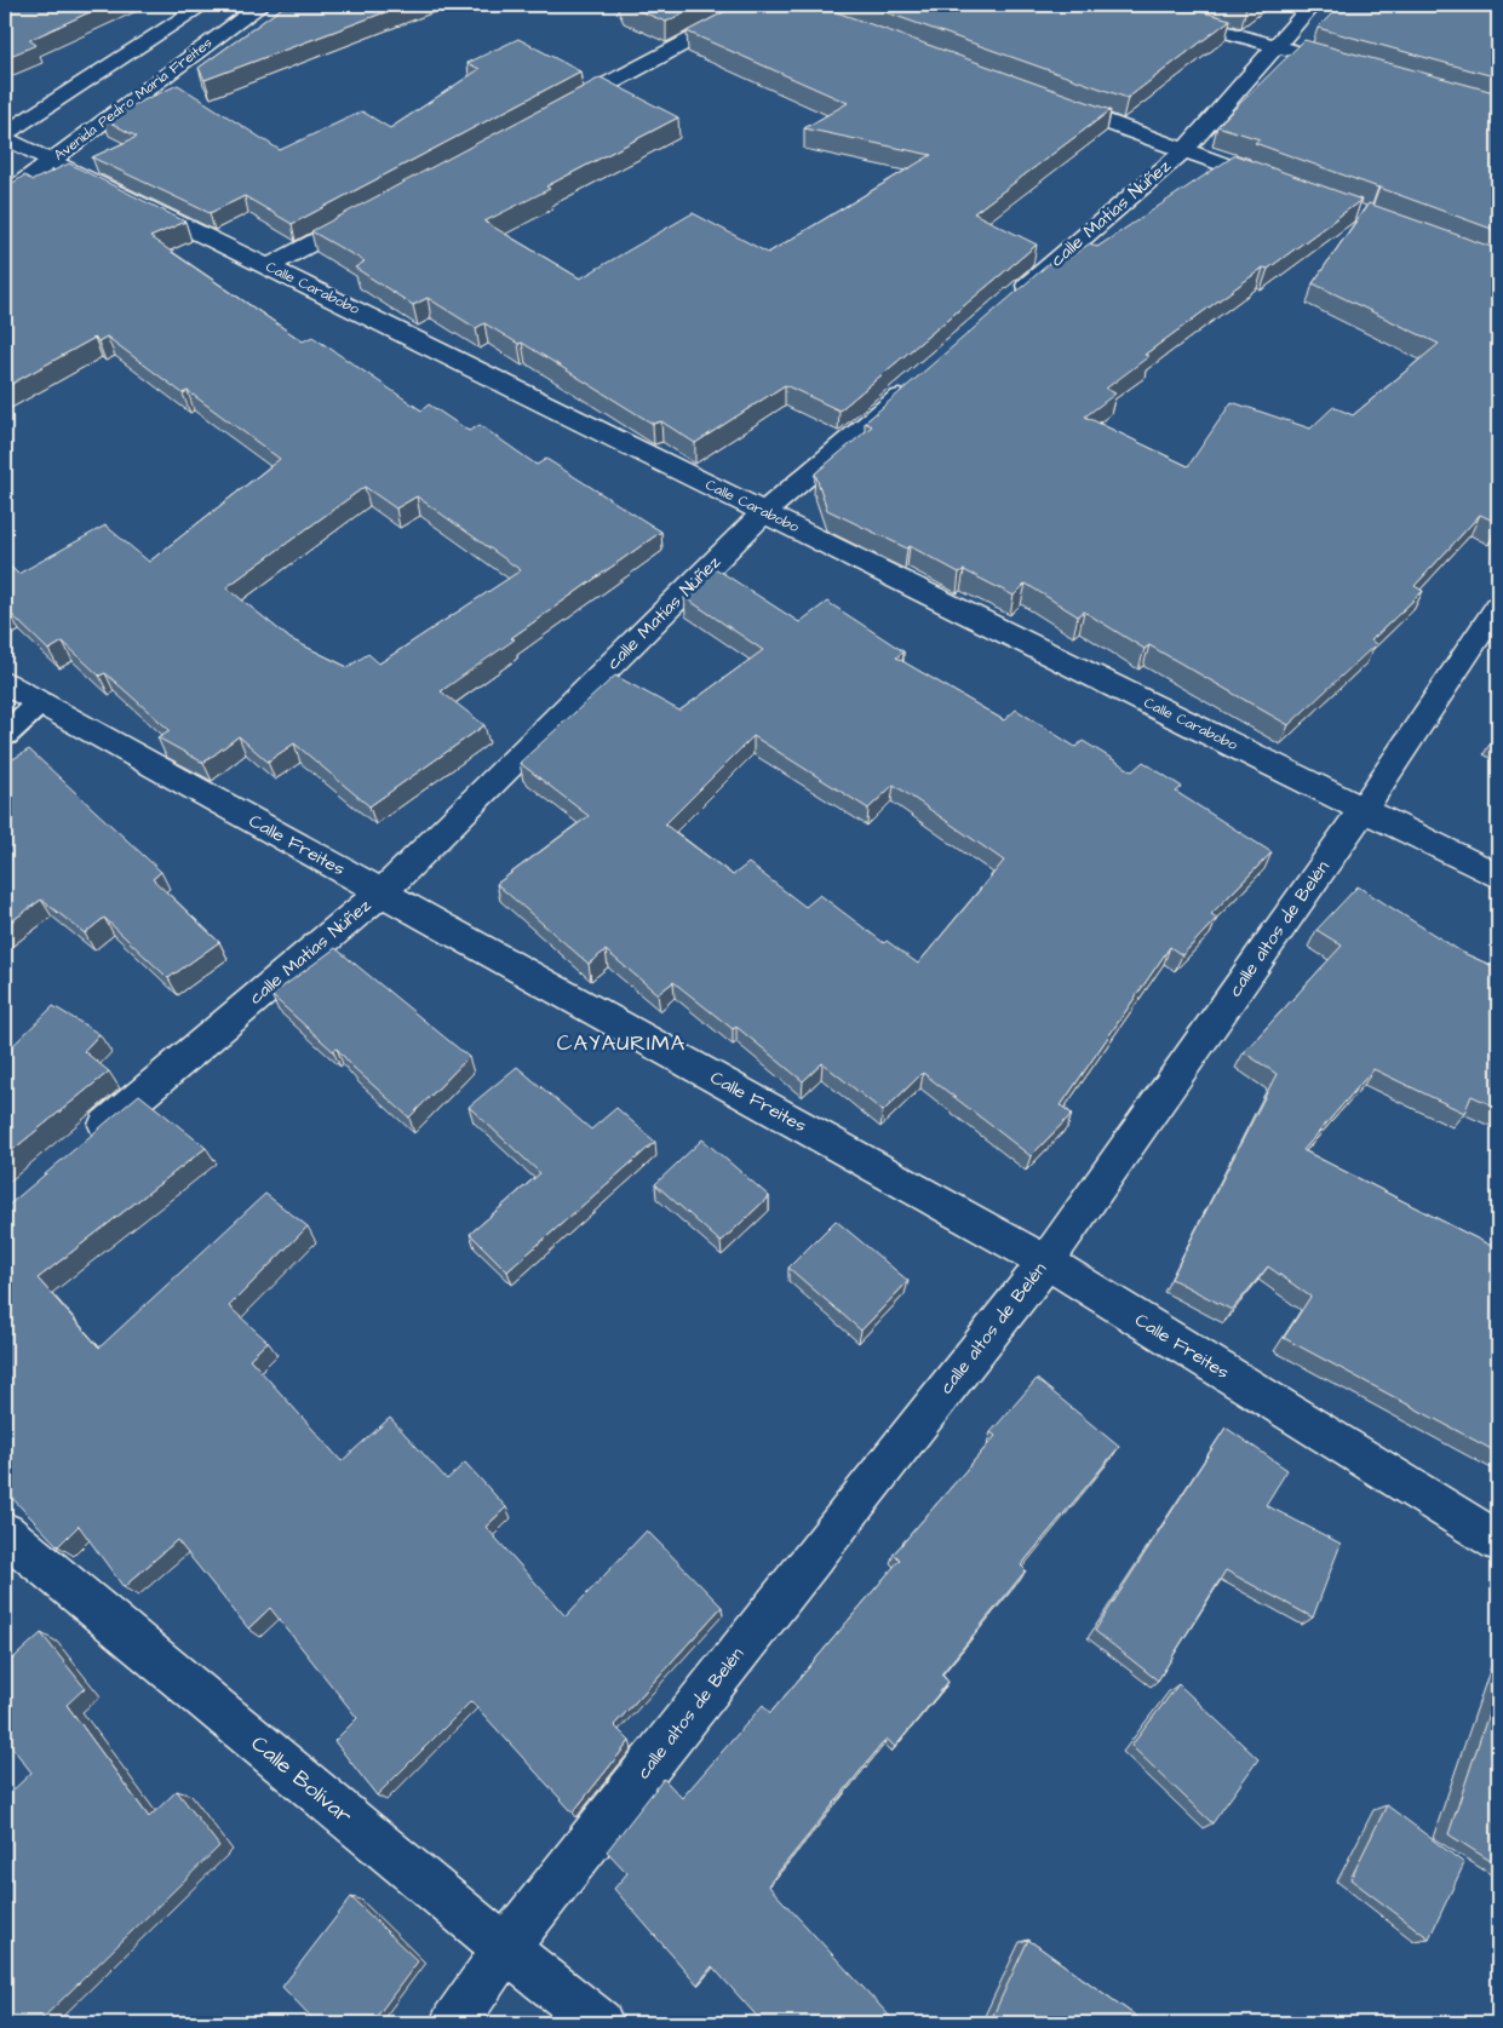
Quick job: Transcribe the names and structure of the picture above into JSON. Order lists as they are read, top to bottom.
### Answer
{
  "streets": {
    "street": [
      "Avenida Pedro María Freites",
      "calle Matías Núñez",
      "Calle Carabobo",
      "Calle Freites",
      "calle altos de Belén",
      "Calle Bolívar"
    ]
  },
  "crossings": [
    ["Avenida Pedro María Freites", "Calle Carabobo"],
    ["calle Matías Núñez", "Calle Carabobo"],
    ["calle Matías Núñez", "Calle Freites"],
    ["Calle Carabobo", "calle altos de Belén"],
    ["Calle Freites", "calle altos de Belén"],
    ["calle altos de Belén", "Calle Bolívar"]
  ],
  "districts": ["CAYAURIMA"]
}
